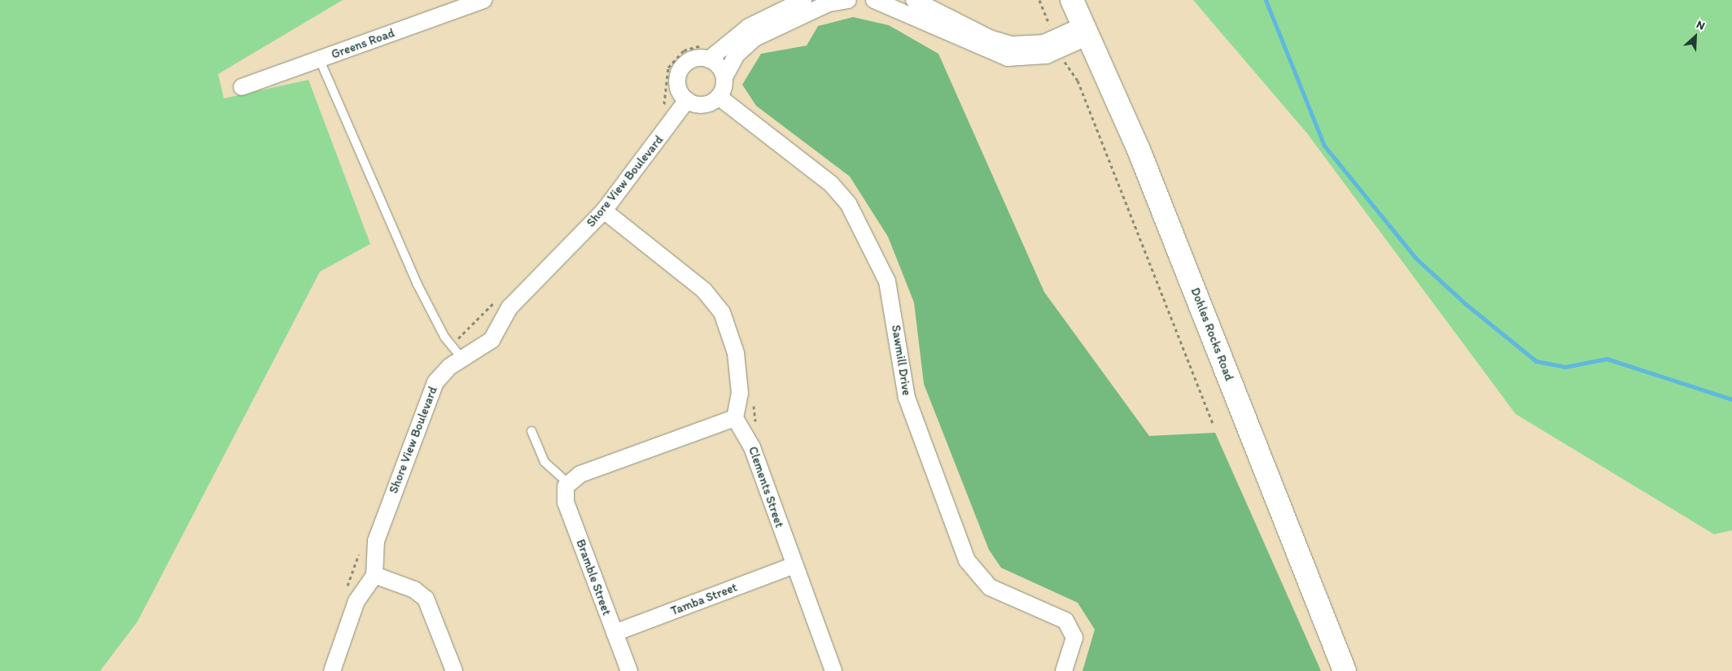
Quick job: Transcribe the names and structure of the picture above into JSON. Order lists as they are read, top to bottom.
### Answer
{
  "streets": {
    "street": [
      "Greens Road",
      "Shore View Boulevard",
      "Dohles Rocks Road",
      "Sawmill Drive",
      "Clements Street",
      "Bramble Street",
      "Tamba Street"
    ]
  },
  "crossings": [
    ["Shore View Boulevard", "Sawmill Drive"],
    ["Clements Street", "Tamba Street"],
    ["Bramble Street", "Tamba Street"]
  ],
  "north": "top right"
}
